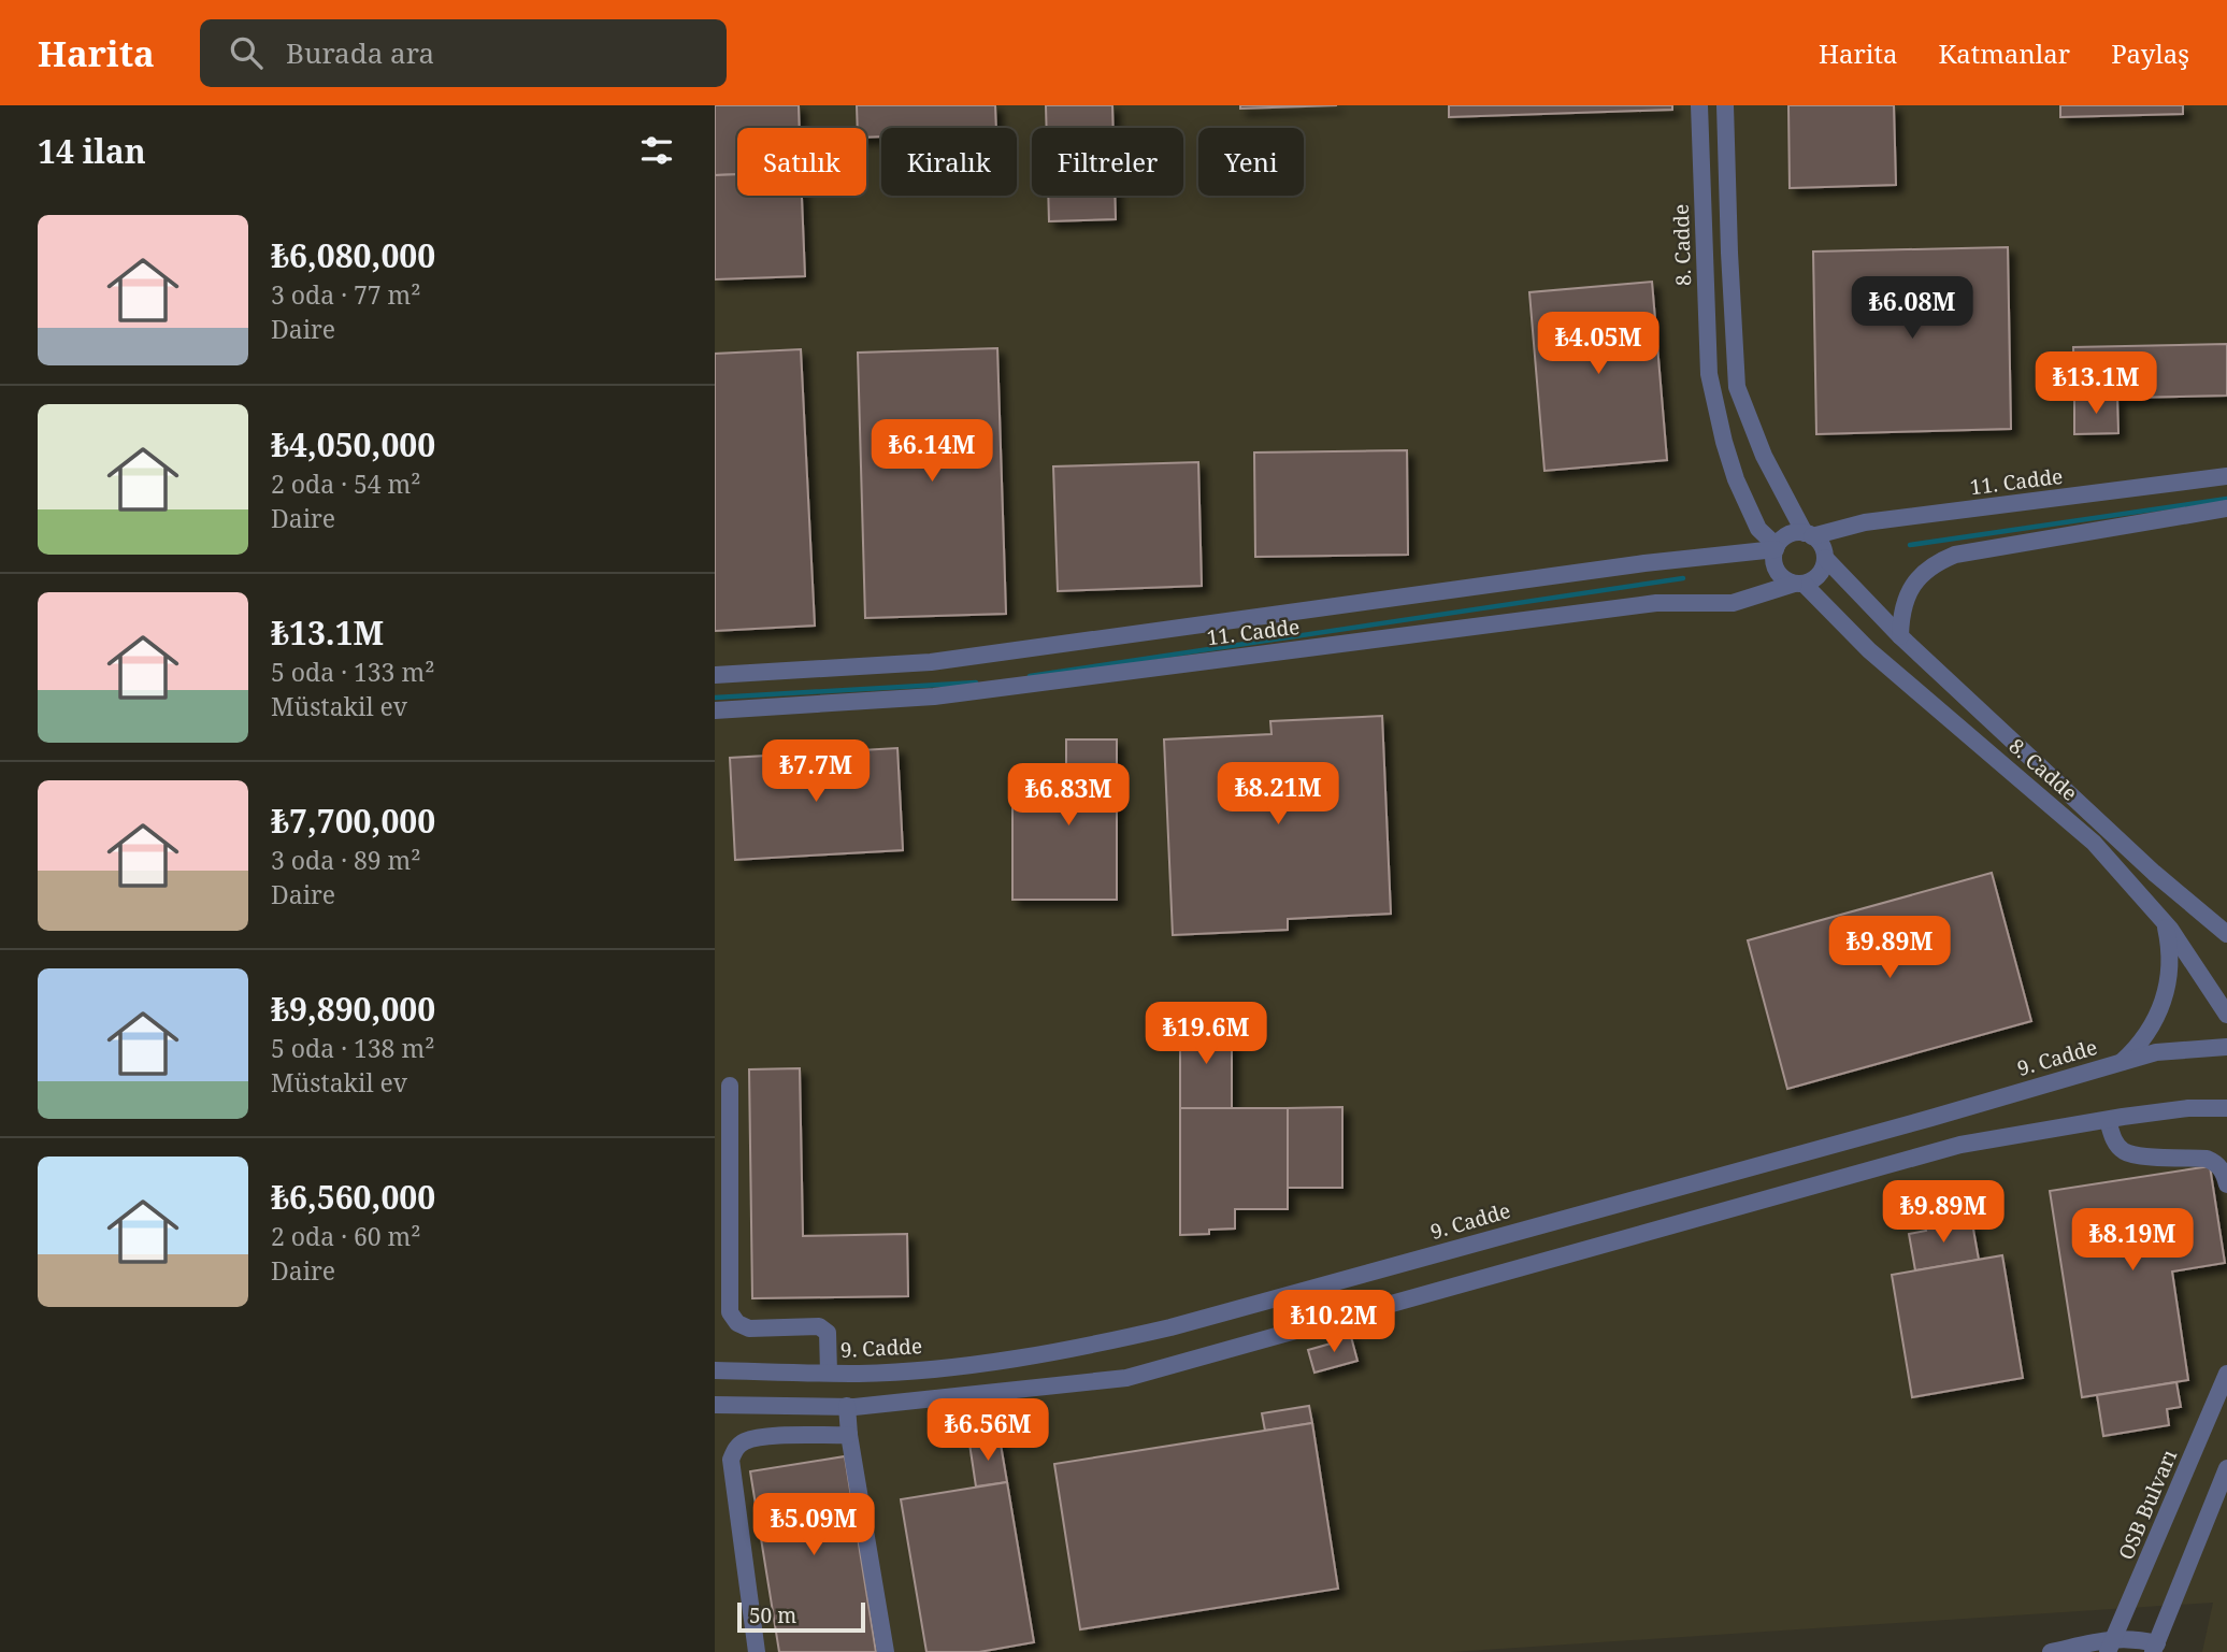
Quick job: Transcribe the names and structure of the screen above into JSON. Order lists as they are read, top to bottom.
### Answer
{
  "streets": {
    "street": [
      "8. Cadde",
      "11. Cadde",
      "9. Cadde",
      "OSB Bulvarı"
    ]
  },
  "crossings": [
    ["8. Cadde", "11. Cadde"]
  ],
  "scale_bar": "50 m",
  "page": {
    "header": "Harita",
    "search": "Burada ara",
    "nav": ["Harita", "Katmanlar", "Paylaş"],
    "heading": "14 ilan",
    "chip": [
      "Satılık",
      "Kiralık",
      "Filtreler",
      "Yeni"
    ],
    "list": [
      {
        "name": "₺6,080,000",
        "note": "3 oda · 77 m² · Daire"
      },
      {
        "name": "₺4,050,000",
        "note": "2 oda · 54 m² · Daire"
      },
      {
        "name": "₺13.1M",
        "note": "5 oda · 133 m² · Müstakil ev"
      },
      {
        "name": "₺7,700,000",
        "note": "3 oda · 89 m² · Daire"
      },
      {
        "name": "₺9,890,000",
        "note": "5 oda · 138 m² · Müstakil ev"
      },
      {
        "name": "₺6,560,000",
        "note": "2 oda · 60 m² · Daire"
      }
    ],
    "price": [
      "₺6.08M",
      "₺4.05M",
      "₺13.1M",
      "₺6.14M",
      "₺7.7M",
      "₺8.21M",
      "₺6.83M",
      "₺9.89M",
      "₺19.6M",
      "₺9.89M",
      "₺8.19M",
      "₺10.2M",
      "₺6.56M",
      "₺5.09M"
    ],
    "scale": "50 m"
  }
}
